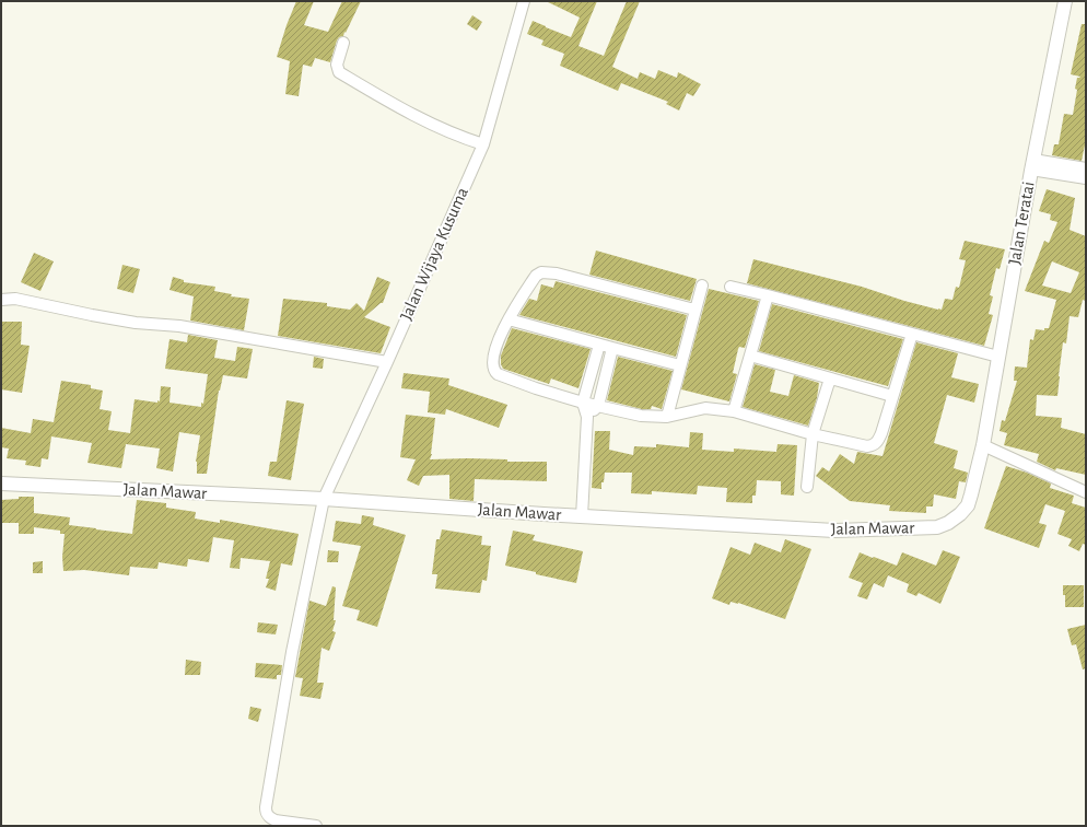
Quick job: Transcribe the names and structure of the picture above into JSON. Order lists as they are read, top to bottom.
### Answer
{
  "streets": {
    "street": ["Jalan Teratai", "Jalan Wijaya Kusuma", "Jalan Mawar"]
  },
  "crossings": [
    ["Jalan Teratai", "Jalan Mawar"],
    ["Jalan Wijaya Kusuma", "Jalan Mawar"]
  ]
}
